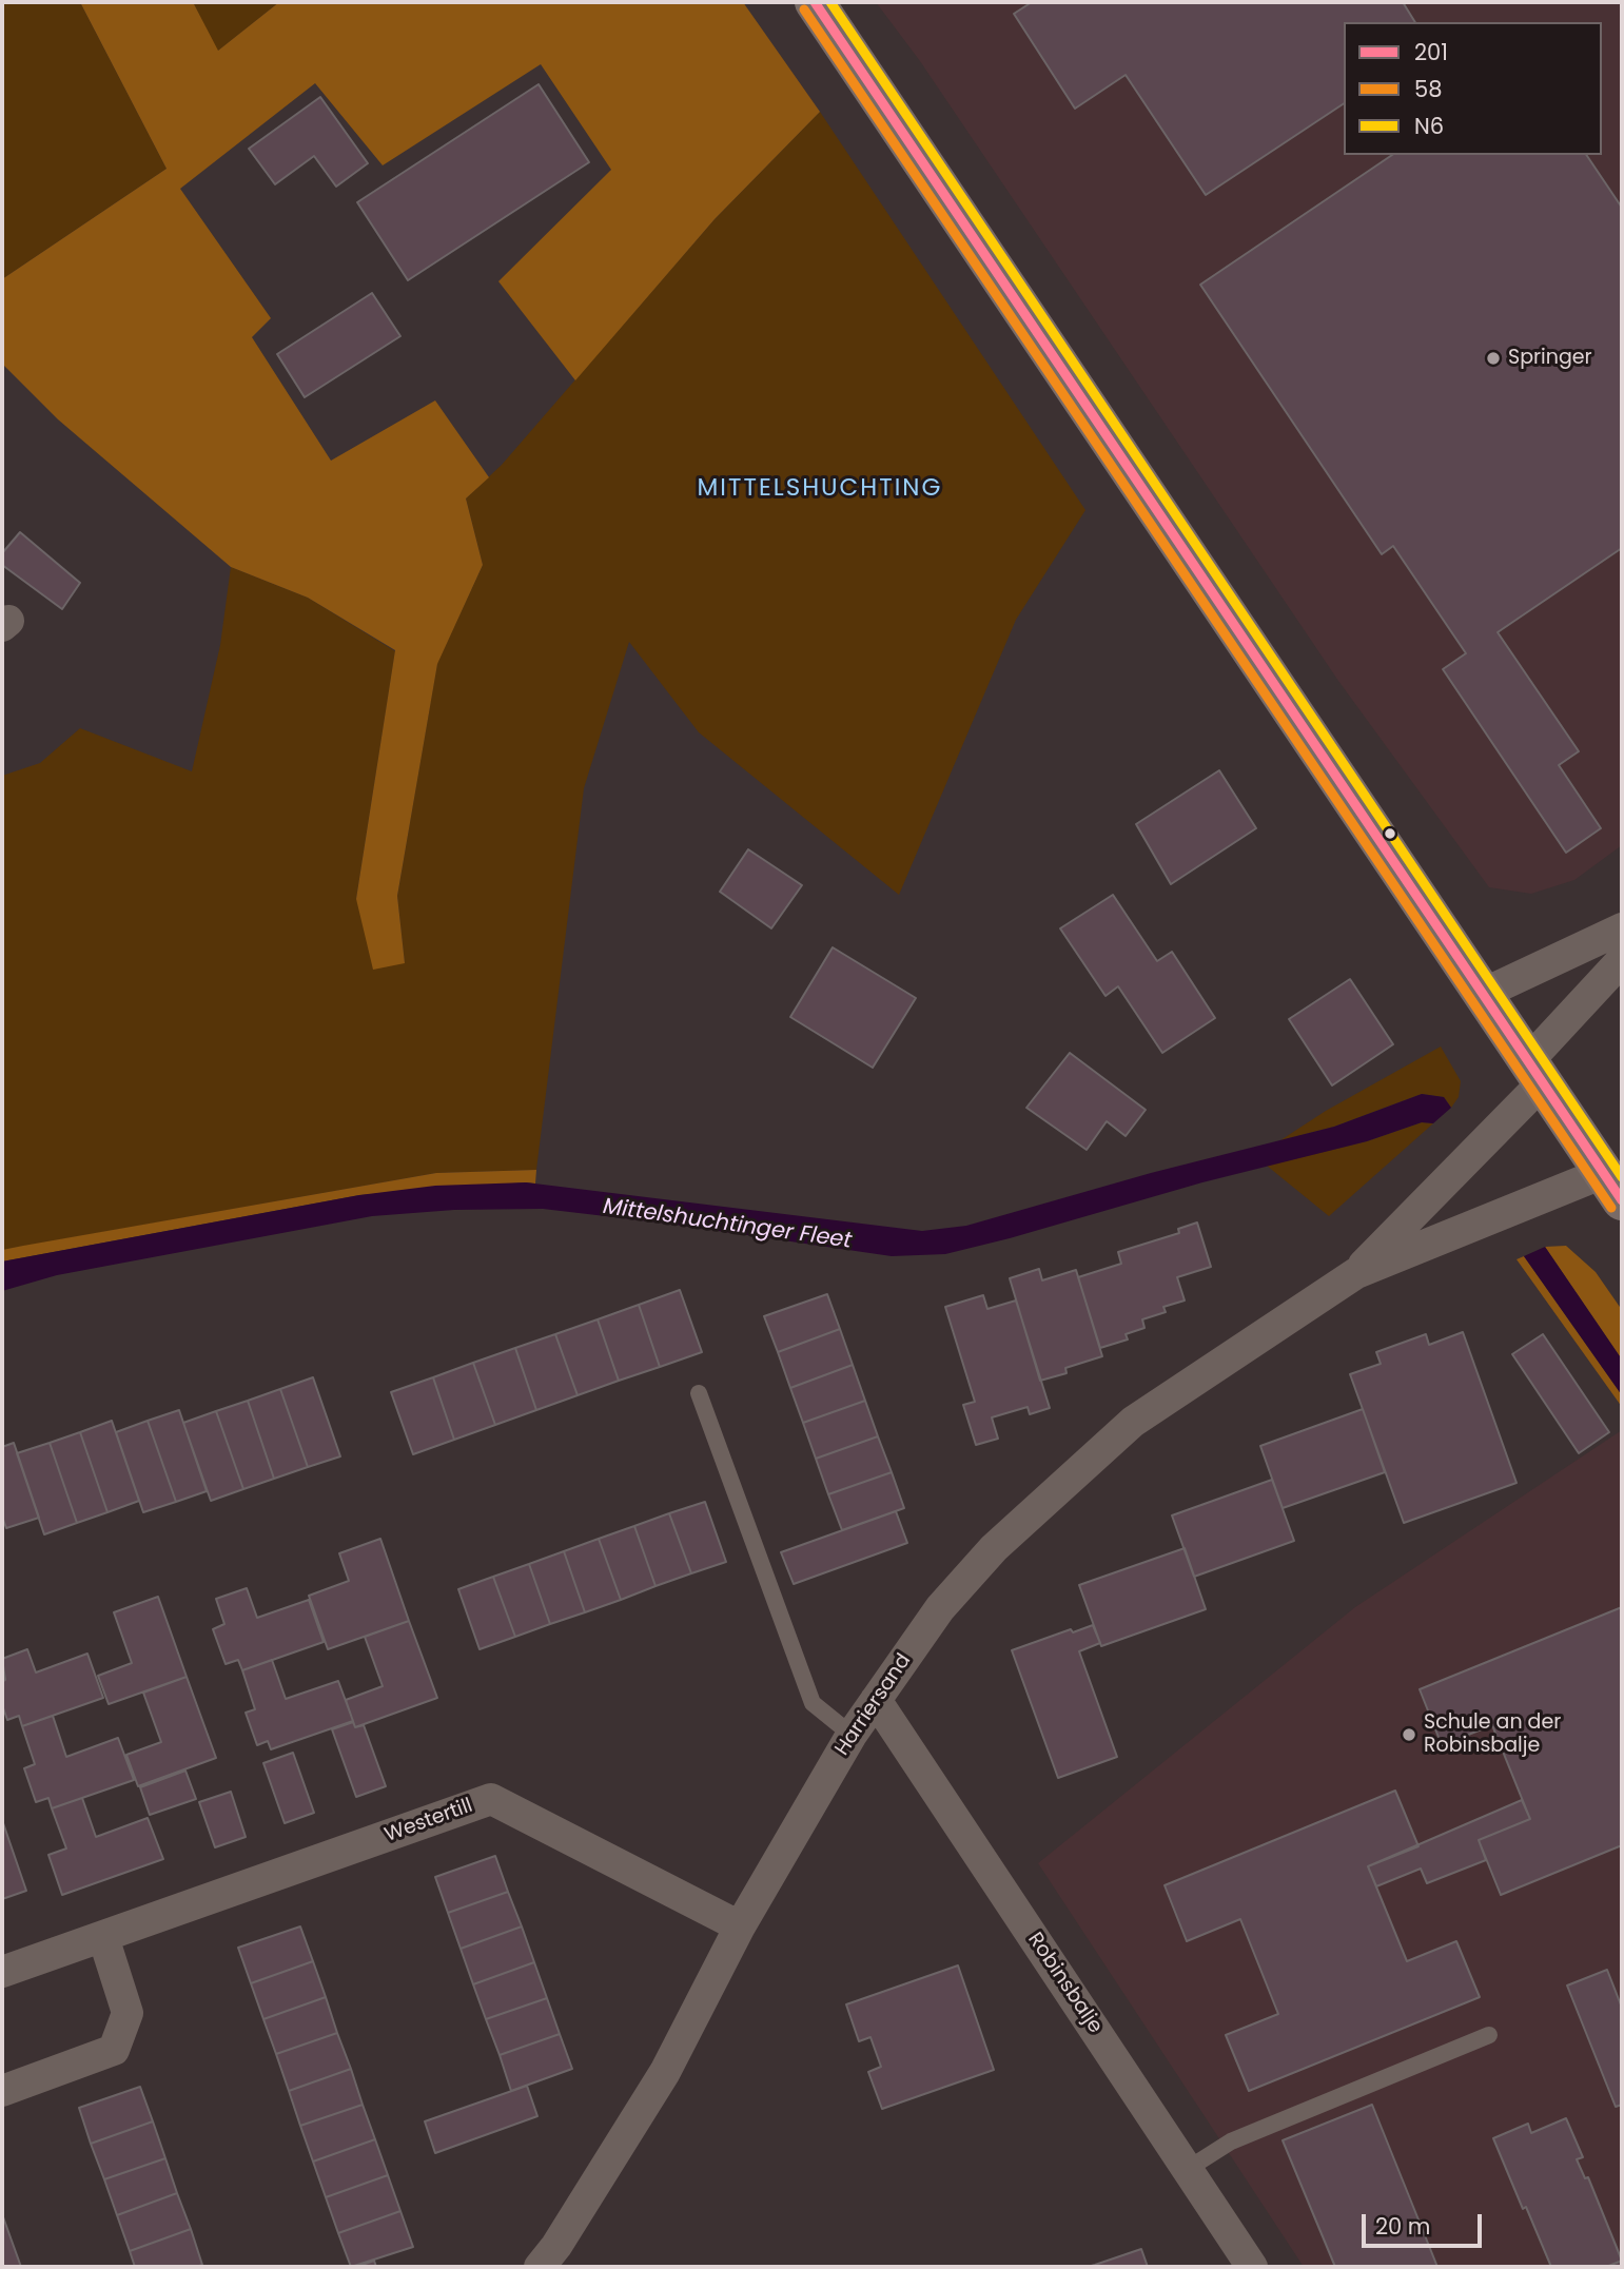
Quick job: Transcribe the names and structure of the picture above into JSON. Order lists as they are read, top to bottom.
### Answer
{
  "streets": {
    "street": ["Harriersand", "Westertill", "Robinsbalje"]
  },
  "crossings": [
    ["Harriersand", "Westertill"],
    ["Harriersand", "Robinsbalje"]
  ],
  "districts": ["MITTELSHUCHTING"],
  "water": ["Mittelshuchtinger Fleet"],
  "places": ["Springer", "Schule an der Robinsbalje"],
  "lines": ["transit line 201", "transit line N6", "transit line 58"],
  "legend": ["201", "58", "N6"],
  "scale_bar": "20 m"
}
